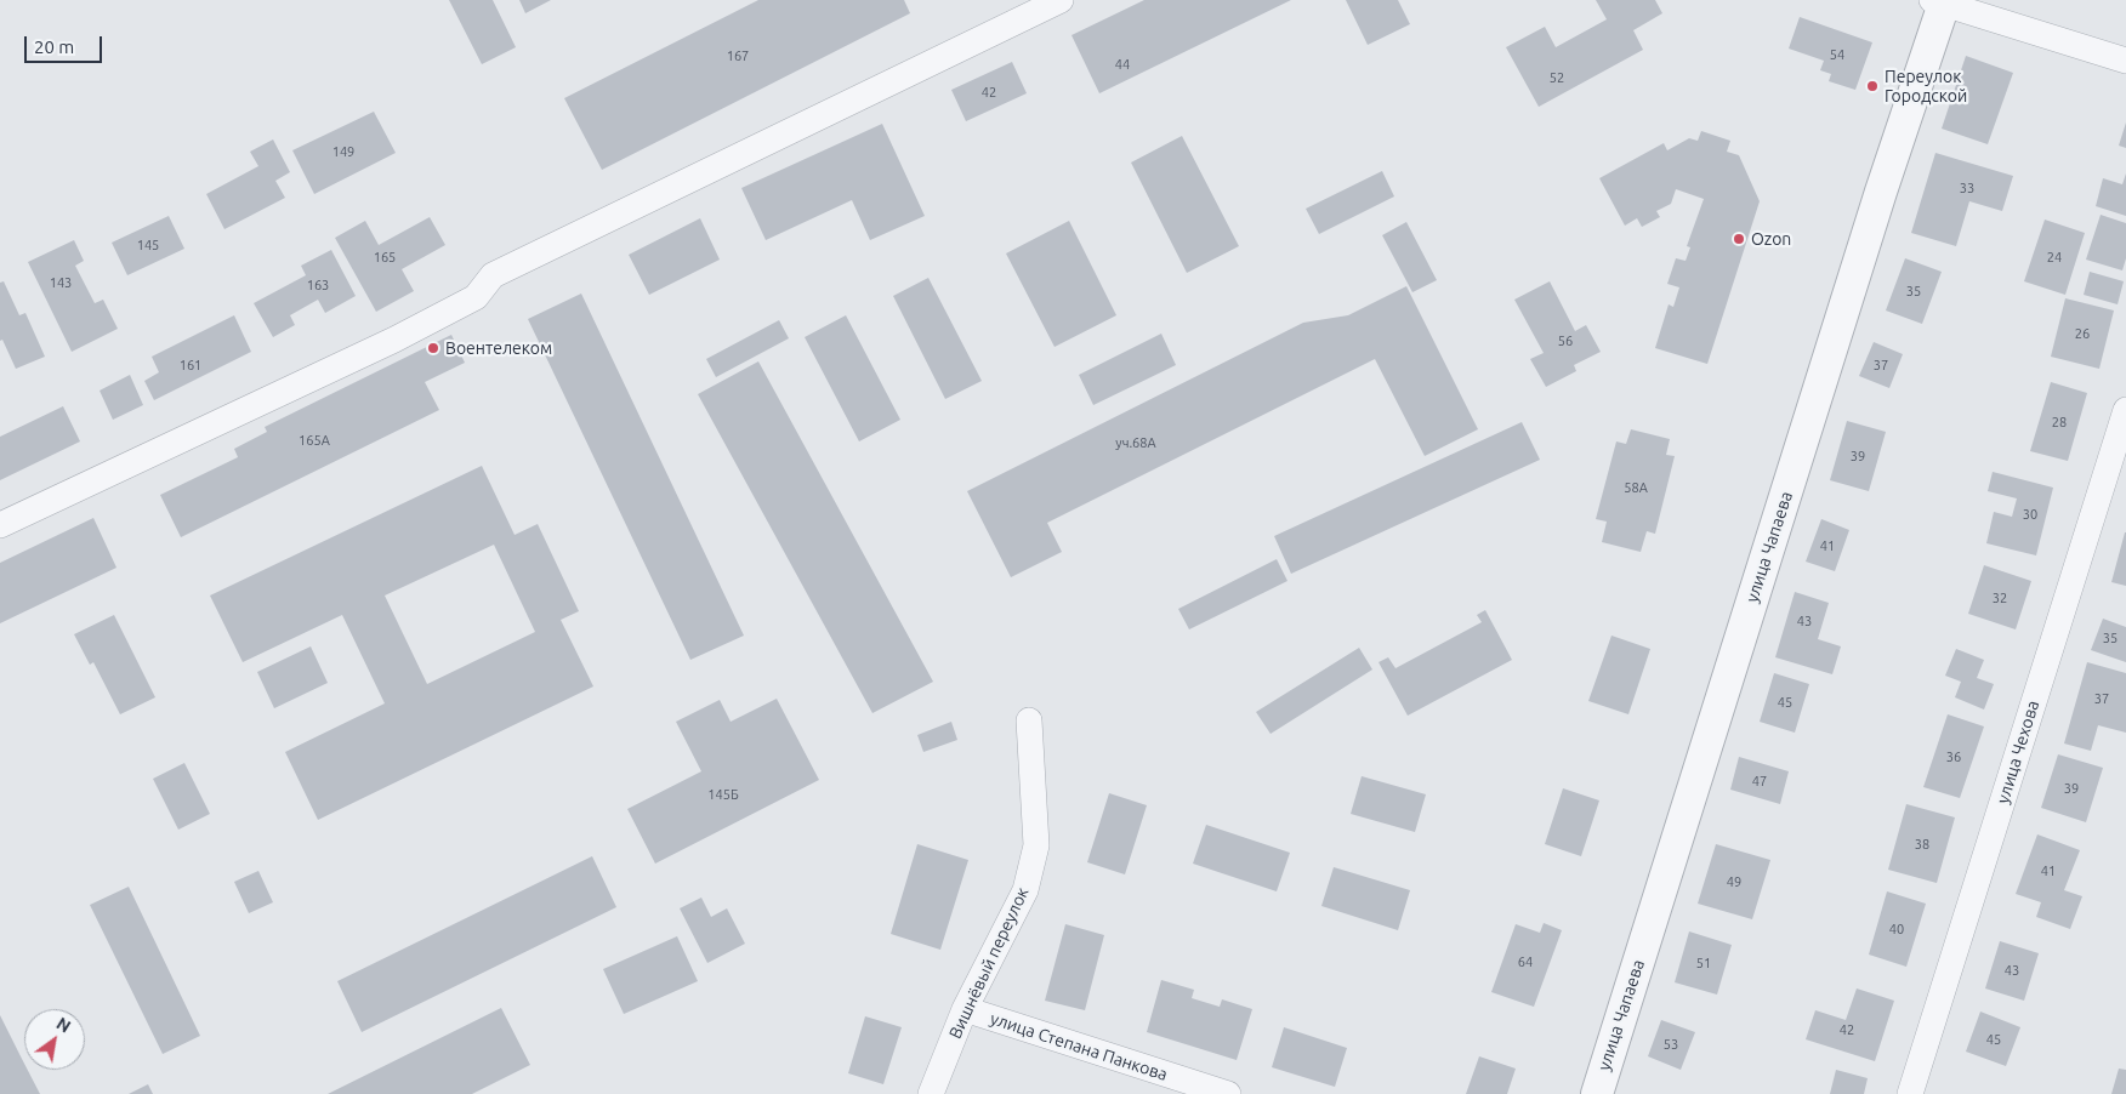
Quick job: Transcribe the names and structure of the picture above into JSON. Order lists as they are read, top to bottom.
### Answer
{
  "streets": {
    "street": [
      "улица Чапаева",
      "улица Чехова",
      "Вишнёвый переулок",
      "улица Степана Панкова"
    ]
  },
  "crossings": [
    ["Вишнёвый переулок", "улица Степана Панкова"]
  ],
  "places": ["Переулок Городской", "Ozon", "Воентелеком"],
  "house_numbers": [
    "54",
    "167",
    "44",
    "52",
    "42",
    "149",
    "33",
    "145",
    "165",
    "24",
    "143",
    "163",
    "35",
    "26",
    "56",
    "161",
    "37",
    "28",
    "165А",
    "уч.68А",
    "39",
    "58А",
    "30",
    "41",
    "32",
    "43",
    "35",
    "37",
    "45",
    "36",
    "47",
    "39",
    "145Б",
    "38",
    "41",
    "49",
    "40",
    "64",
    "51",
    "43",
    "42",
    "45",
    "53"
  ],
  "scale_bar": "20 m",
  "north": "top right"
}
